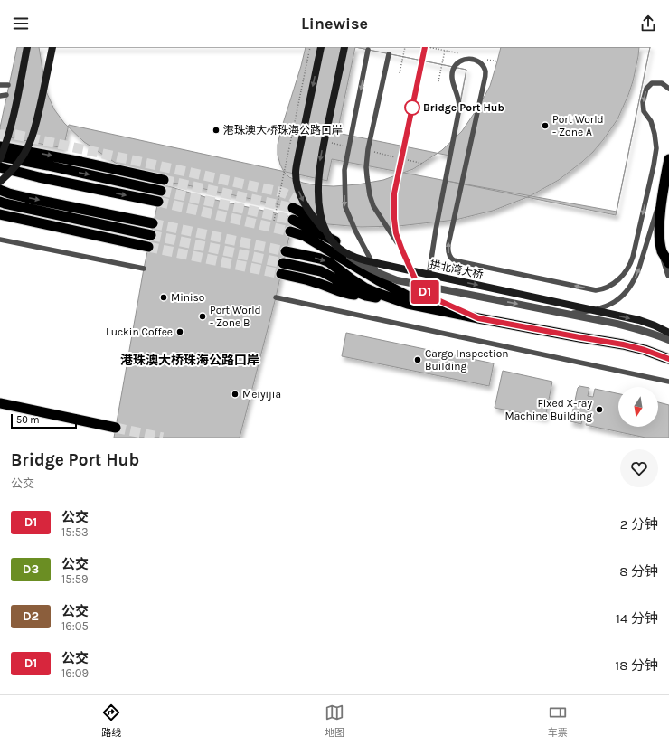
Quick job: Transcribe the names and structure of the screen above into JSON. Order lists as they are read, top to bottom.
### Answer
{
  "streets": {
    "main road": ["拱北湾大桥"]
  },
  "districts": ["港珠澳大桥珠海公路口岸"],
  "places": [
    "Bridge Port Hub",
    "Port World - Zone A",
    "港珠澳大桥珠海公路口岸",
    "Miniso",
    "Port World - Zone B",
    "Luckin Coffee",
    "Cargo Inspection Building",
    "Meiyijia",
    "Fixed X-ray Machine Building"
  ],
  "lines": ["bus line D1"],
  "scale_bar": "50 m",
  "north": "bottom",
  "page": {
    "header": "Linewise",
    "on_map": "D1",
    "scale": "50 m",
    "heading": ["Bridge Port Hub", "公交"],
    "list": [
      {
        "mark": "D1",
        "name": "公交",
        "note": "15:53",
        "value": "2 分钟"
      },
      {
        "mark": "D3",
        "name": "公交",
        "note": "15:59",
        "value": "8 分钟"
      },
      {
        "mark": "D2",
        "name": "公交",
        "note": "16:05",
        "value": "14 分钟"
      },
      {
        "mark": "D1",
        "name": "公交",
        "note": "16:09",
        "value": "18 分钟"
      }
    ],
    "tabs": ["路线", "地图", "车票"]
  }
}
